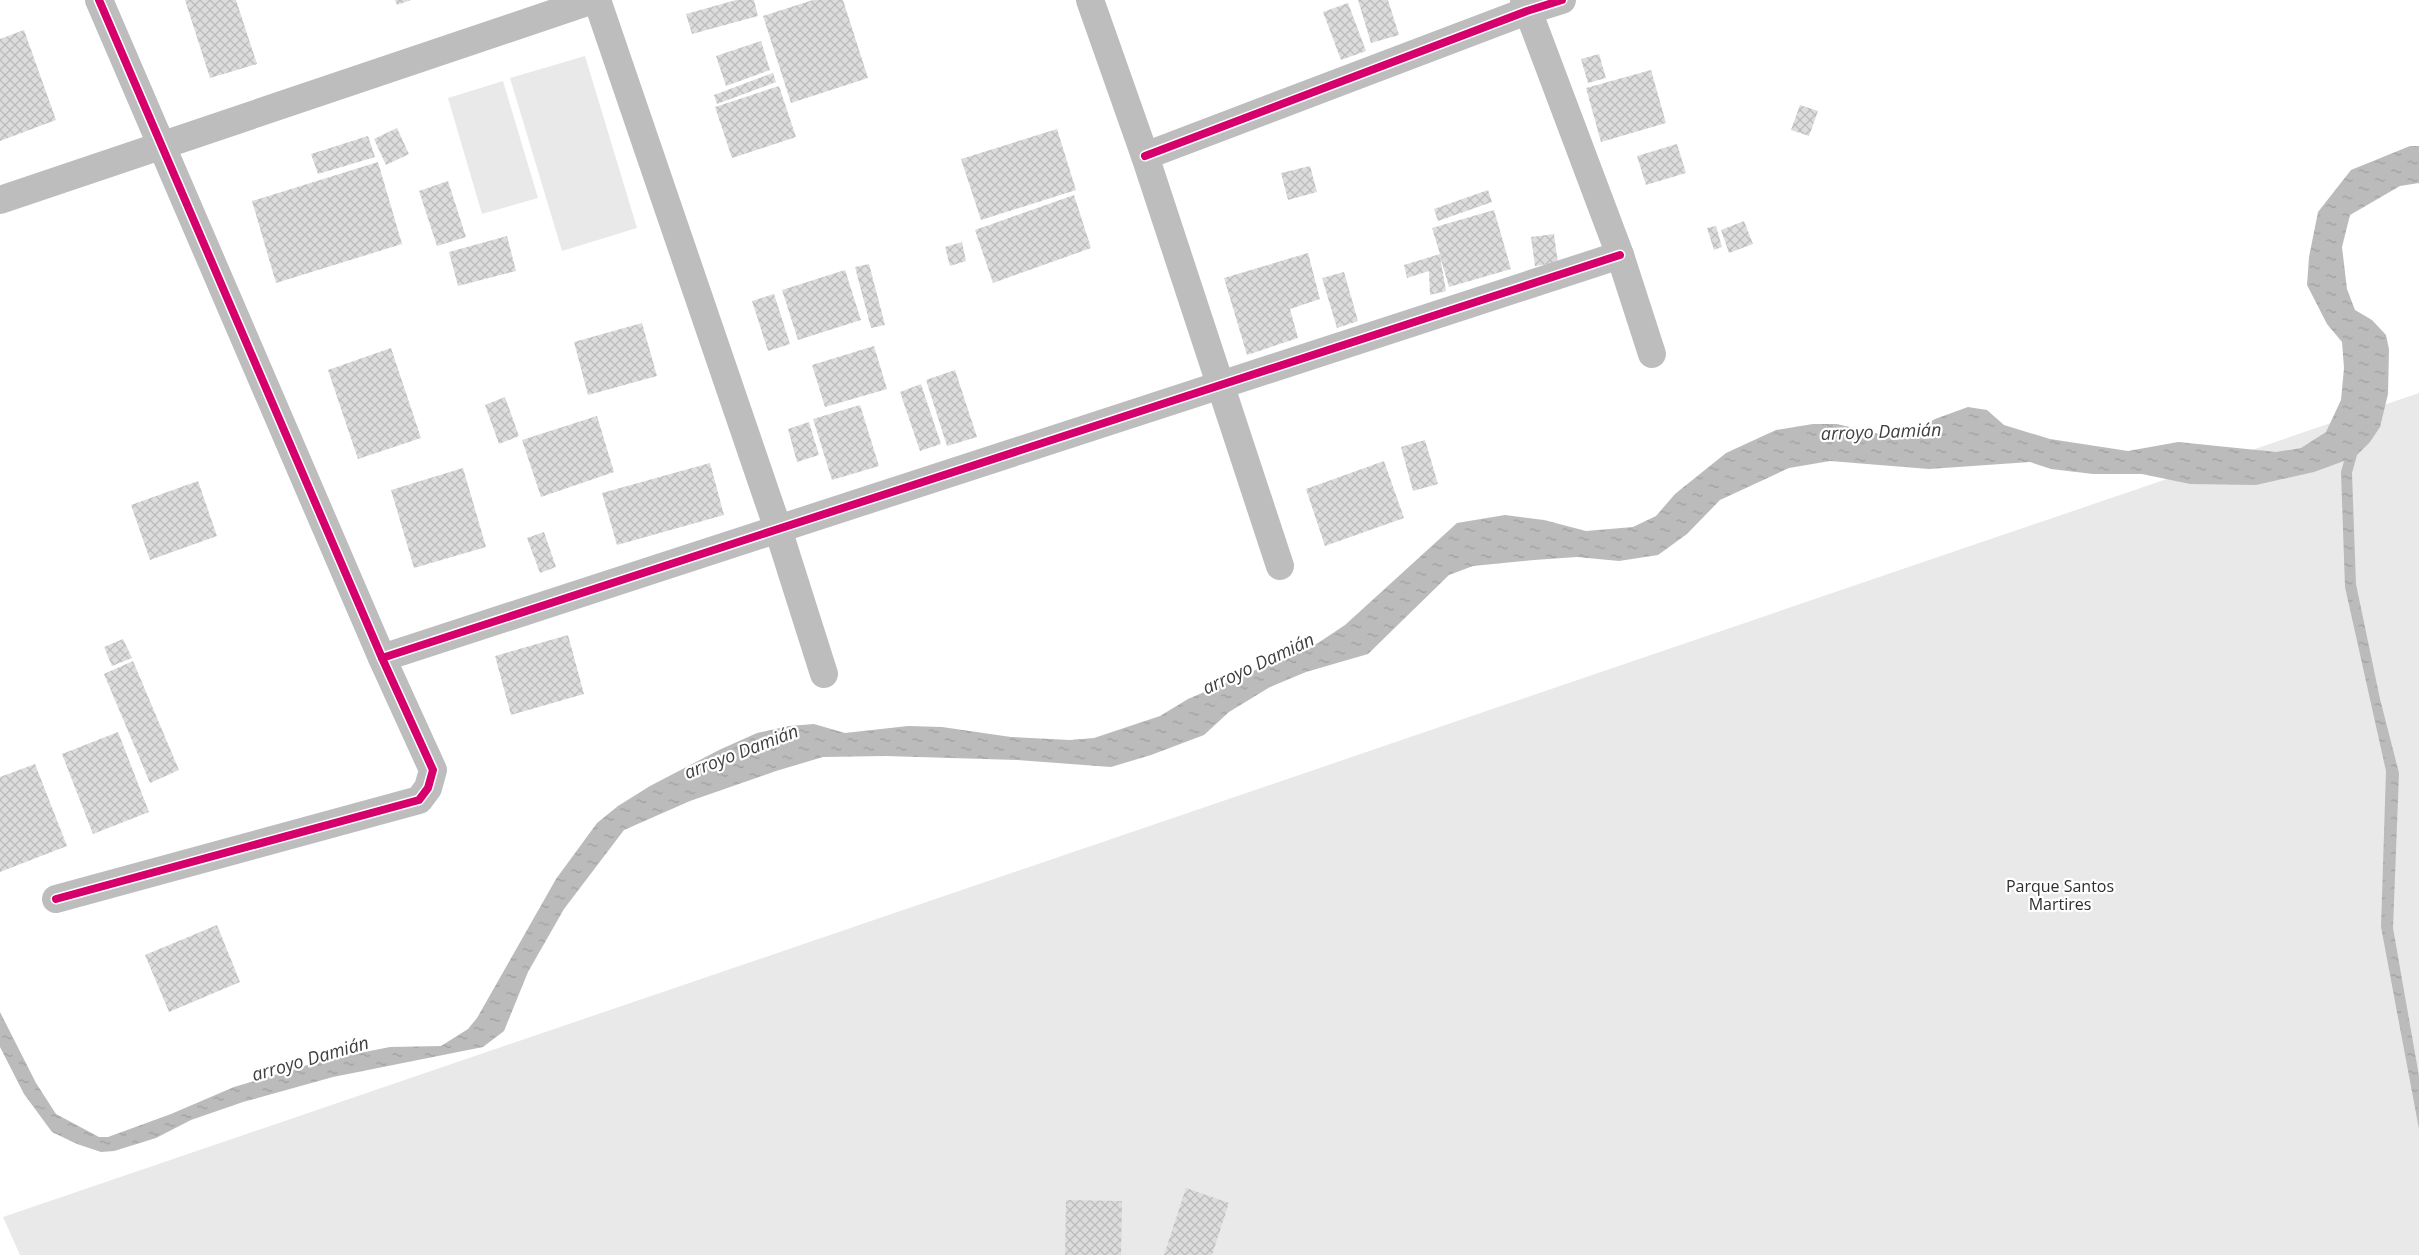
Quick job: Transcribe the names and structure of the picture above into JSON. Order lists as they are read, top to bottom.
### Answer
{
  "water": ["arroyo Damián"],
  "parks": ["Parque Santos Martires"]
}
